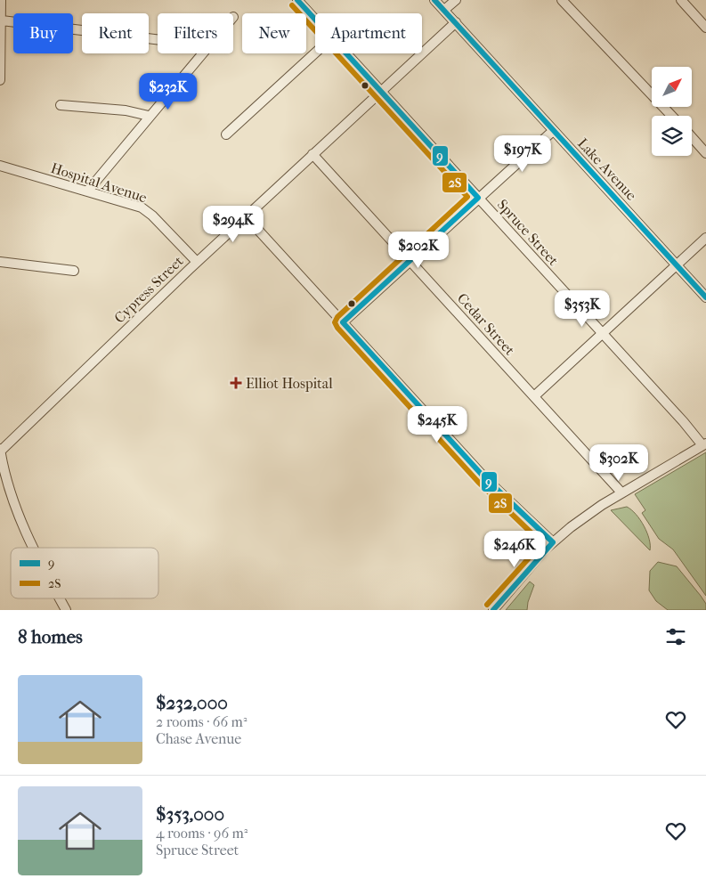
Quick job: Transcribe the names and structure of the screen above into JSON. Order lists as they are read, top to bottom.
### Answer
{
  "streets": {
    "street": [
      "Lake Avenue",
      "Hospital Avenue",
      "Spruce Street",
      "Cypress Street",
      "Cedar Street"
    ]
  },
  "crossings": [
    ["Lake Avenue", "Cypress Street"],
    ["Hospital Avenue", "Cypress Street"],
    ["Spruce Street", "Cypress Street"],
    ["Cypress Street", "Cedar Street"]
  ],
  "places": {
    "health": ["Elliot Hospital"]
  },
  "lines": ["transit line 9", "transit line 2S"],
  "legend": ["9", "2S"],
  "north": "top right",
  "page": {
    "chip": [
      "Buy",
      "Rent",
      "Filters",
      "New",
      "Apartment"
    ],
    "price": [
      "$232K",
      "$197K",
      "$294K",
      "$202K",
      "$353K",
      "$245K",
      "$302K",
      "$246K"
    ],
    "heading": "8 homes",
    "list": [
      {
        "name": "$232,000",
        "note": "2 rooms · 66 m² · Chase Avenue"
      },
      {
        "name": "$353,000",
        "note": "4 rooms · 96 m² · Spruce Street"
      }
    ]
  }
}
